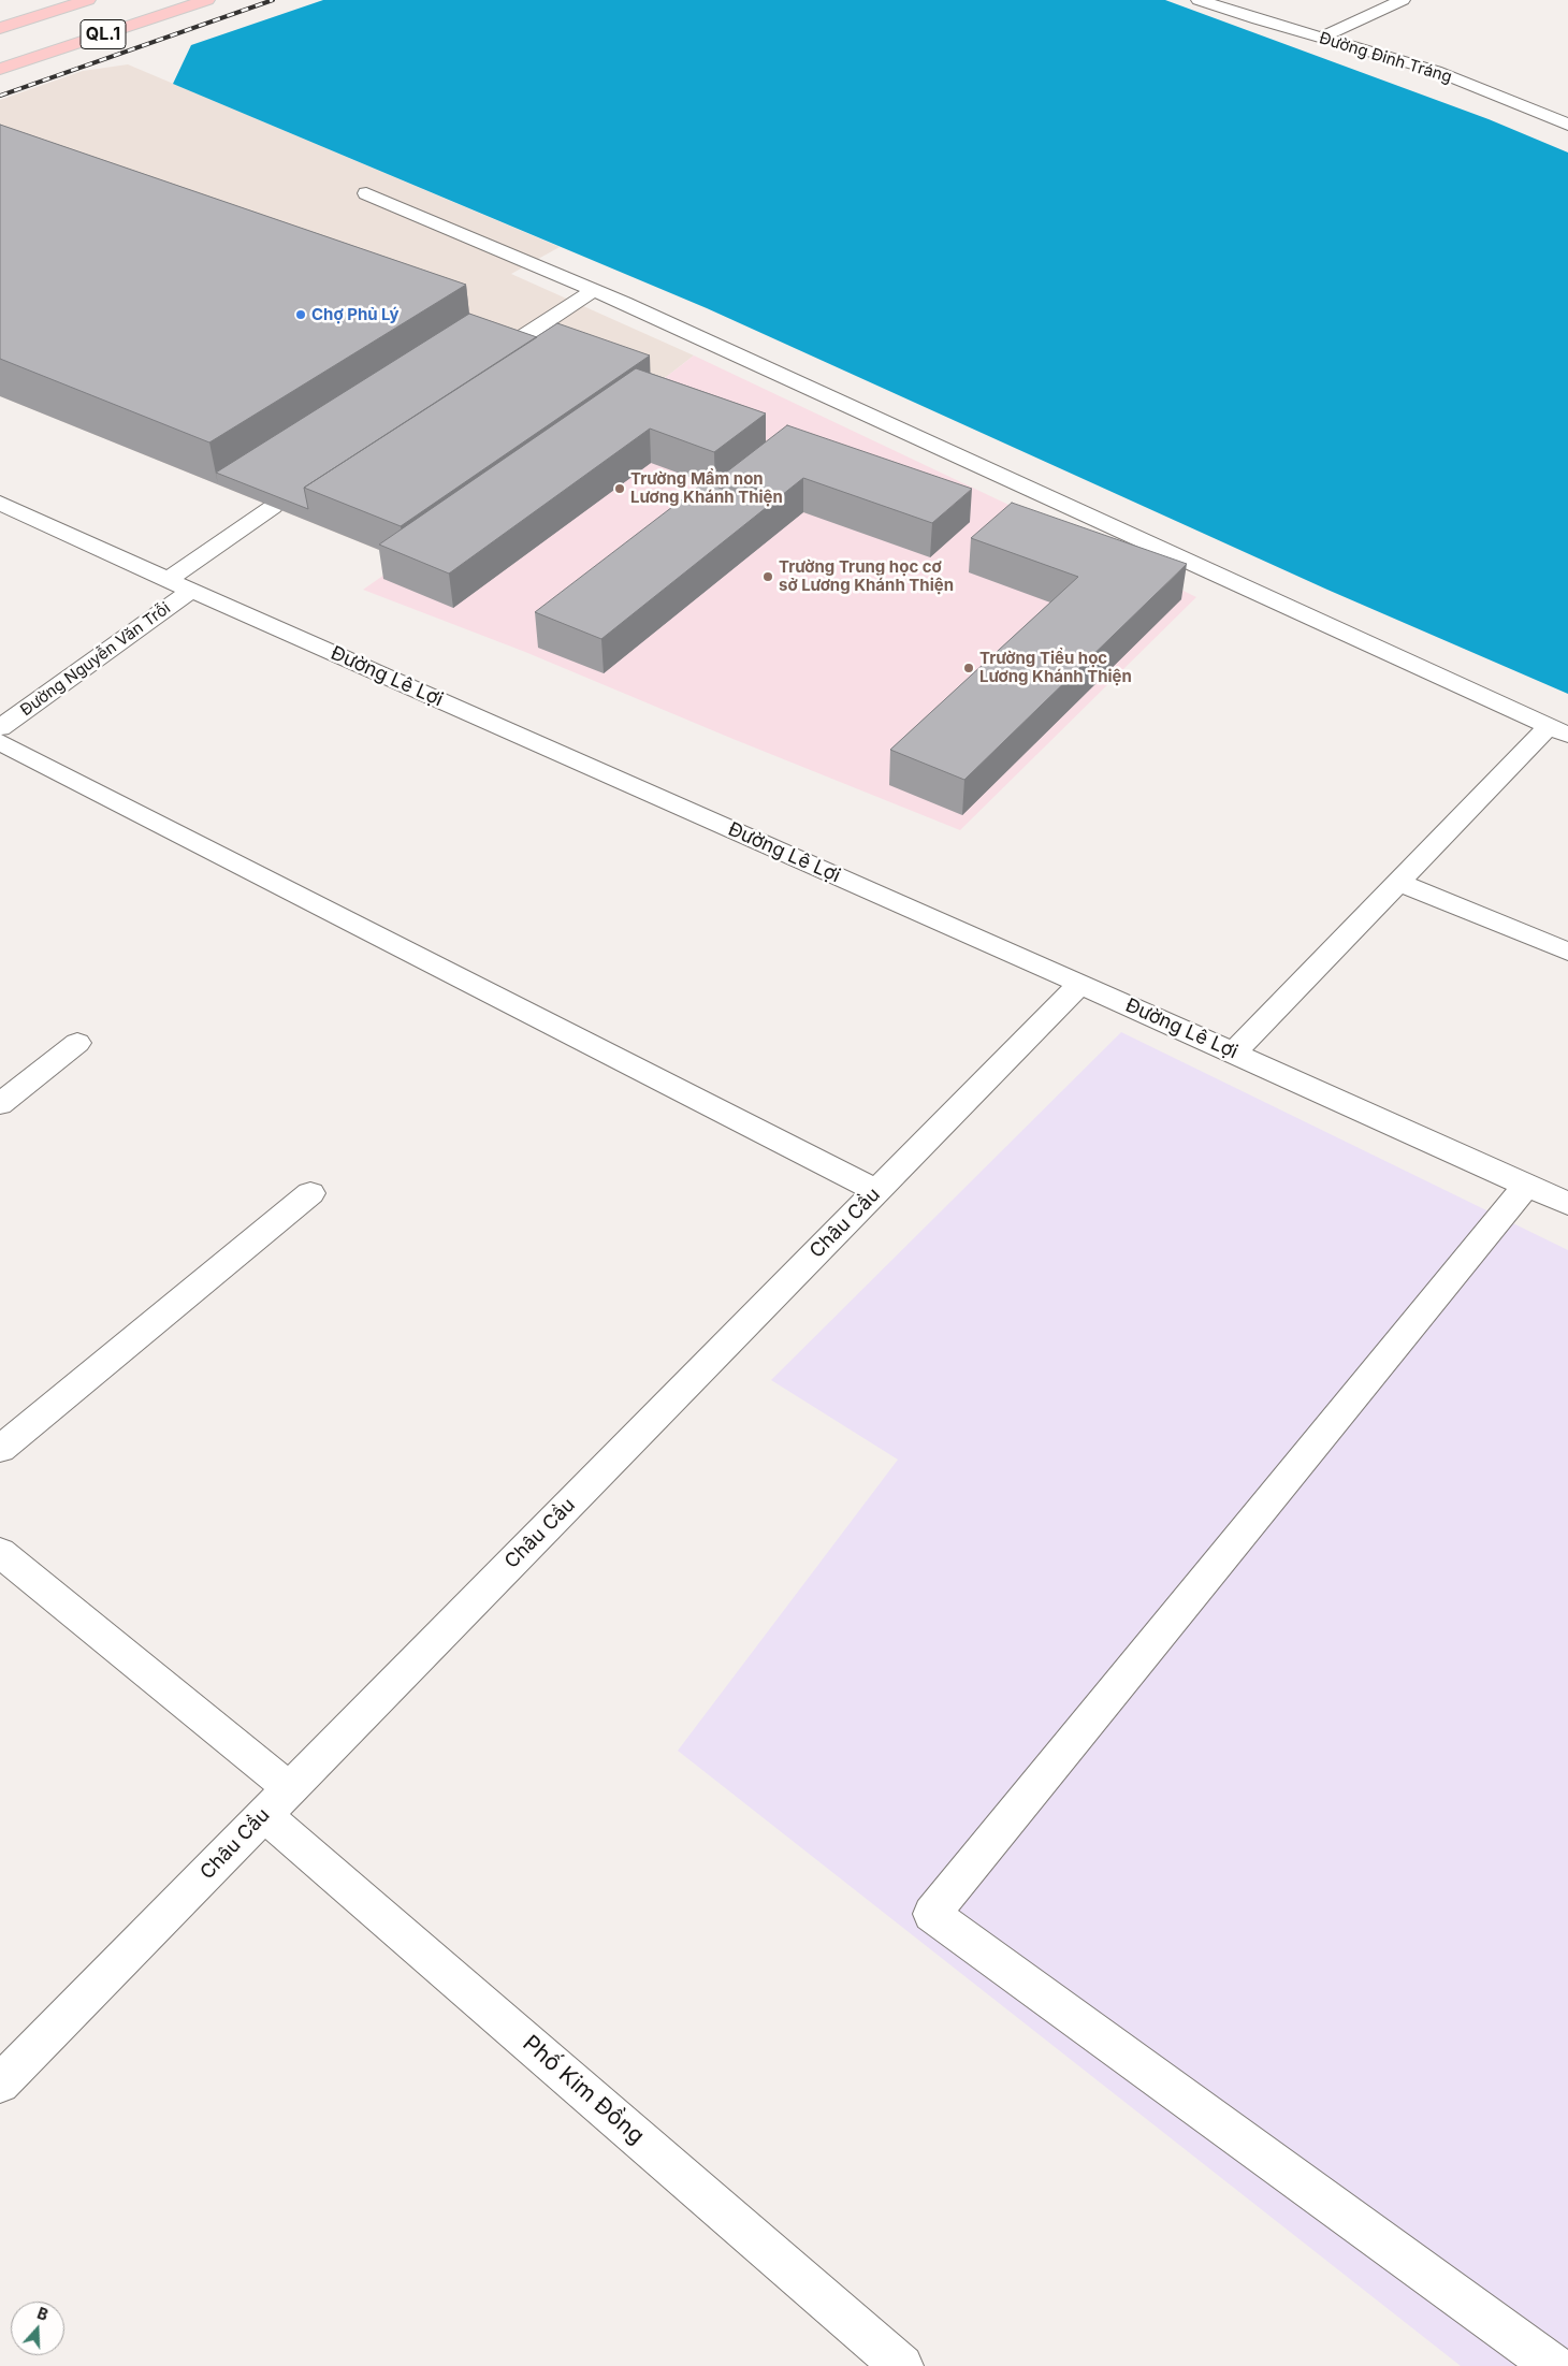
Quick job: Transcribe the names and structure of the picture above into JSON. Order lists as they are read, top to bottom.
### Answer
{
  "streets": {
    "main road": ["QL.1"],
    "street": [
      "Đường Đinh Tráng",
      "Đường Nguyễn Văn Trỗi",
      "Đường Lê Lợi",
      "Châu Cầu",
      "Phố Kim Đồng"
    ]
  },
  "crossings": [
    ["Đường Nguyễn Văn Trỗi", "Đường Lê Lợi"],
    ["Đường Lê Lợi", "Châu Cầu"],
    ["Châu Cầu", "Phố Kim Đồng"]
  ],
  "places": [
    "Chợ Phủ Lý",
    "Trường Mầm non Lương Khánh Thiện",
    "Trường Trung học cơ sở Lương Khánh Thiện",
    "Trường Tiểu học Lương Khánh Thiện"
  ],
  "north": "top"
}
